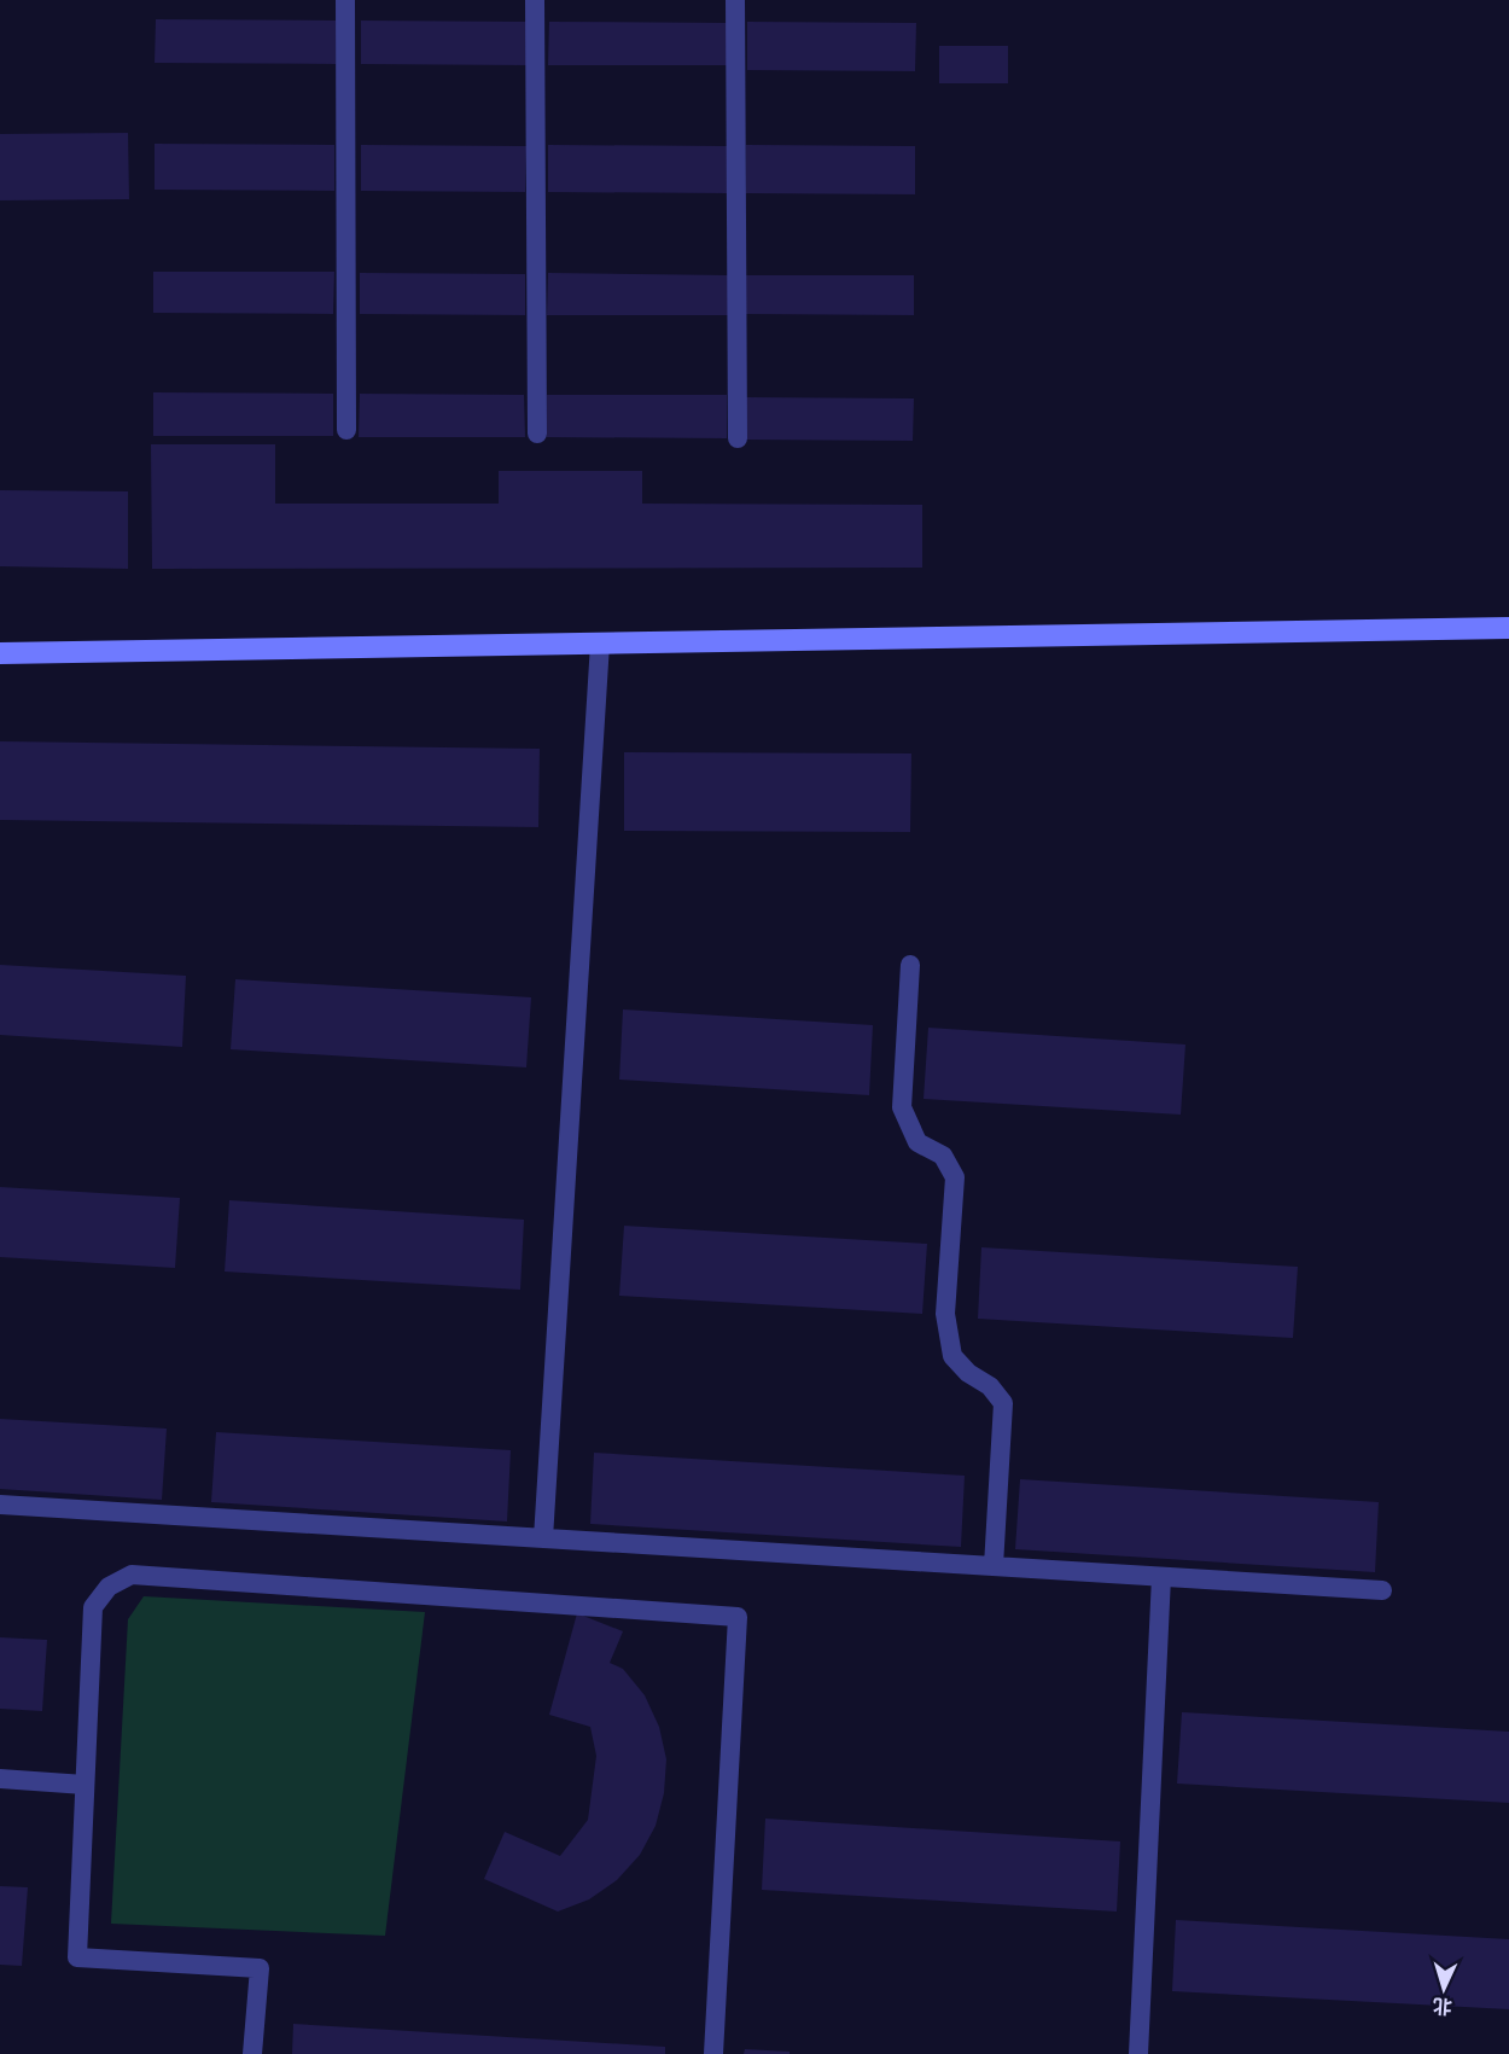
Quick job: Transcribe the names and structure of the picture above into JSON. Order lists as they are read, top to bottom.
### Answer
{
  "north": "bottom"
}
